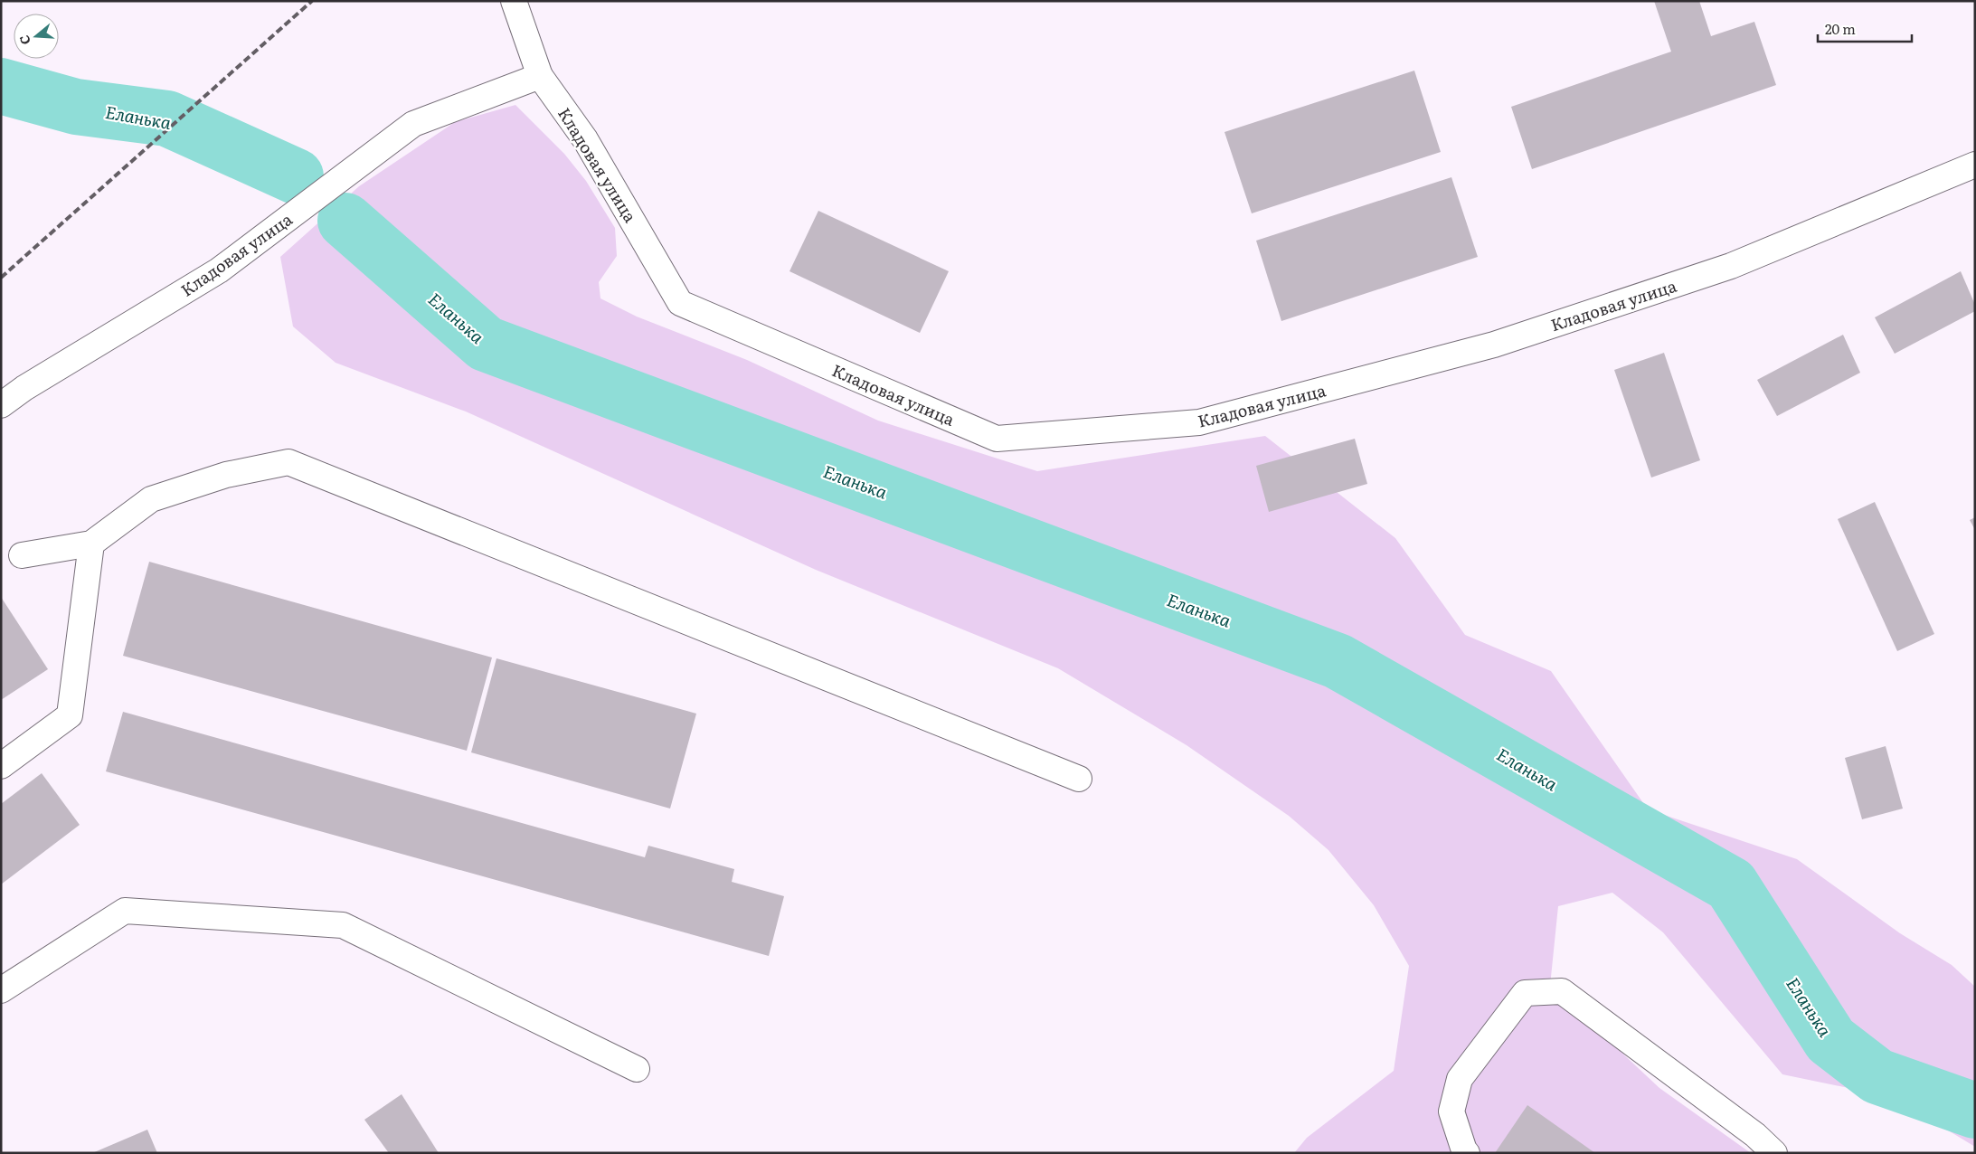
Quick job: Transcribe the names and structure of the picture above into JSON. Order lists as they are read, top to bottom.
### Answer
{
  "streets": {
    "street": ["Кладовая улица"]
  },
  "water": ["Еланька"],
  "scale_bar": "20 m",
  "north": "left"
}
